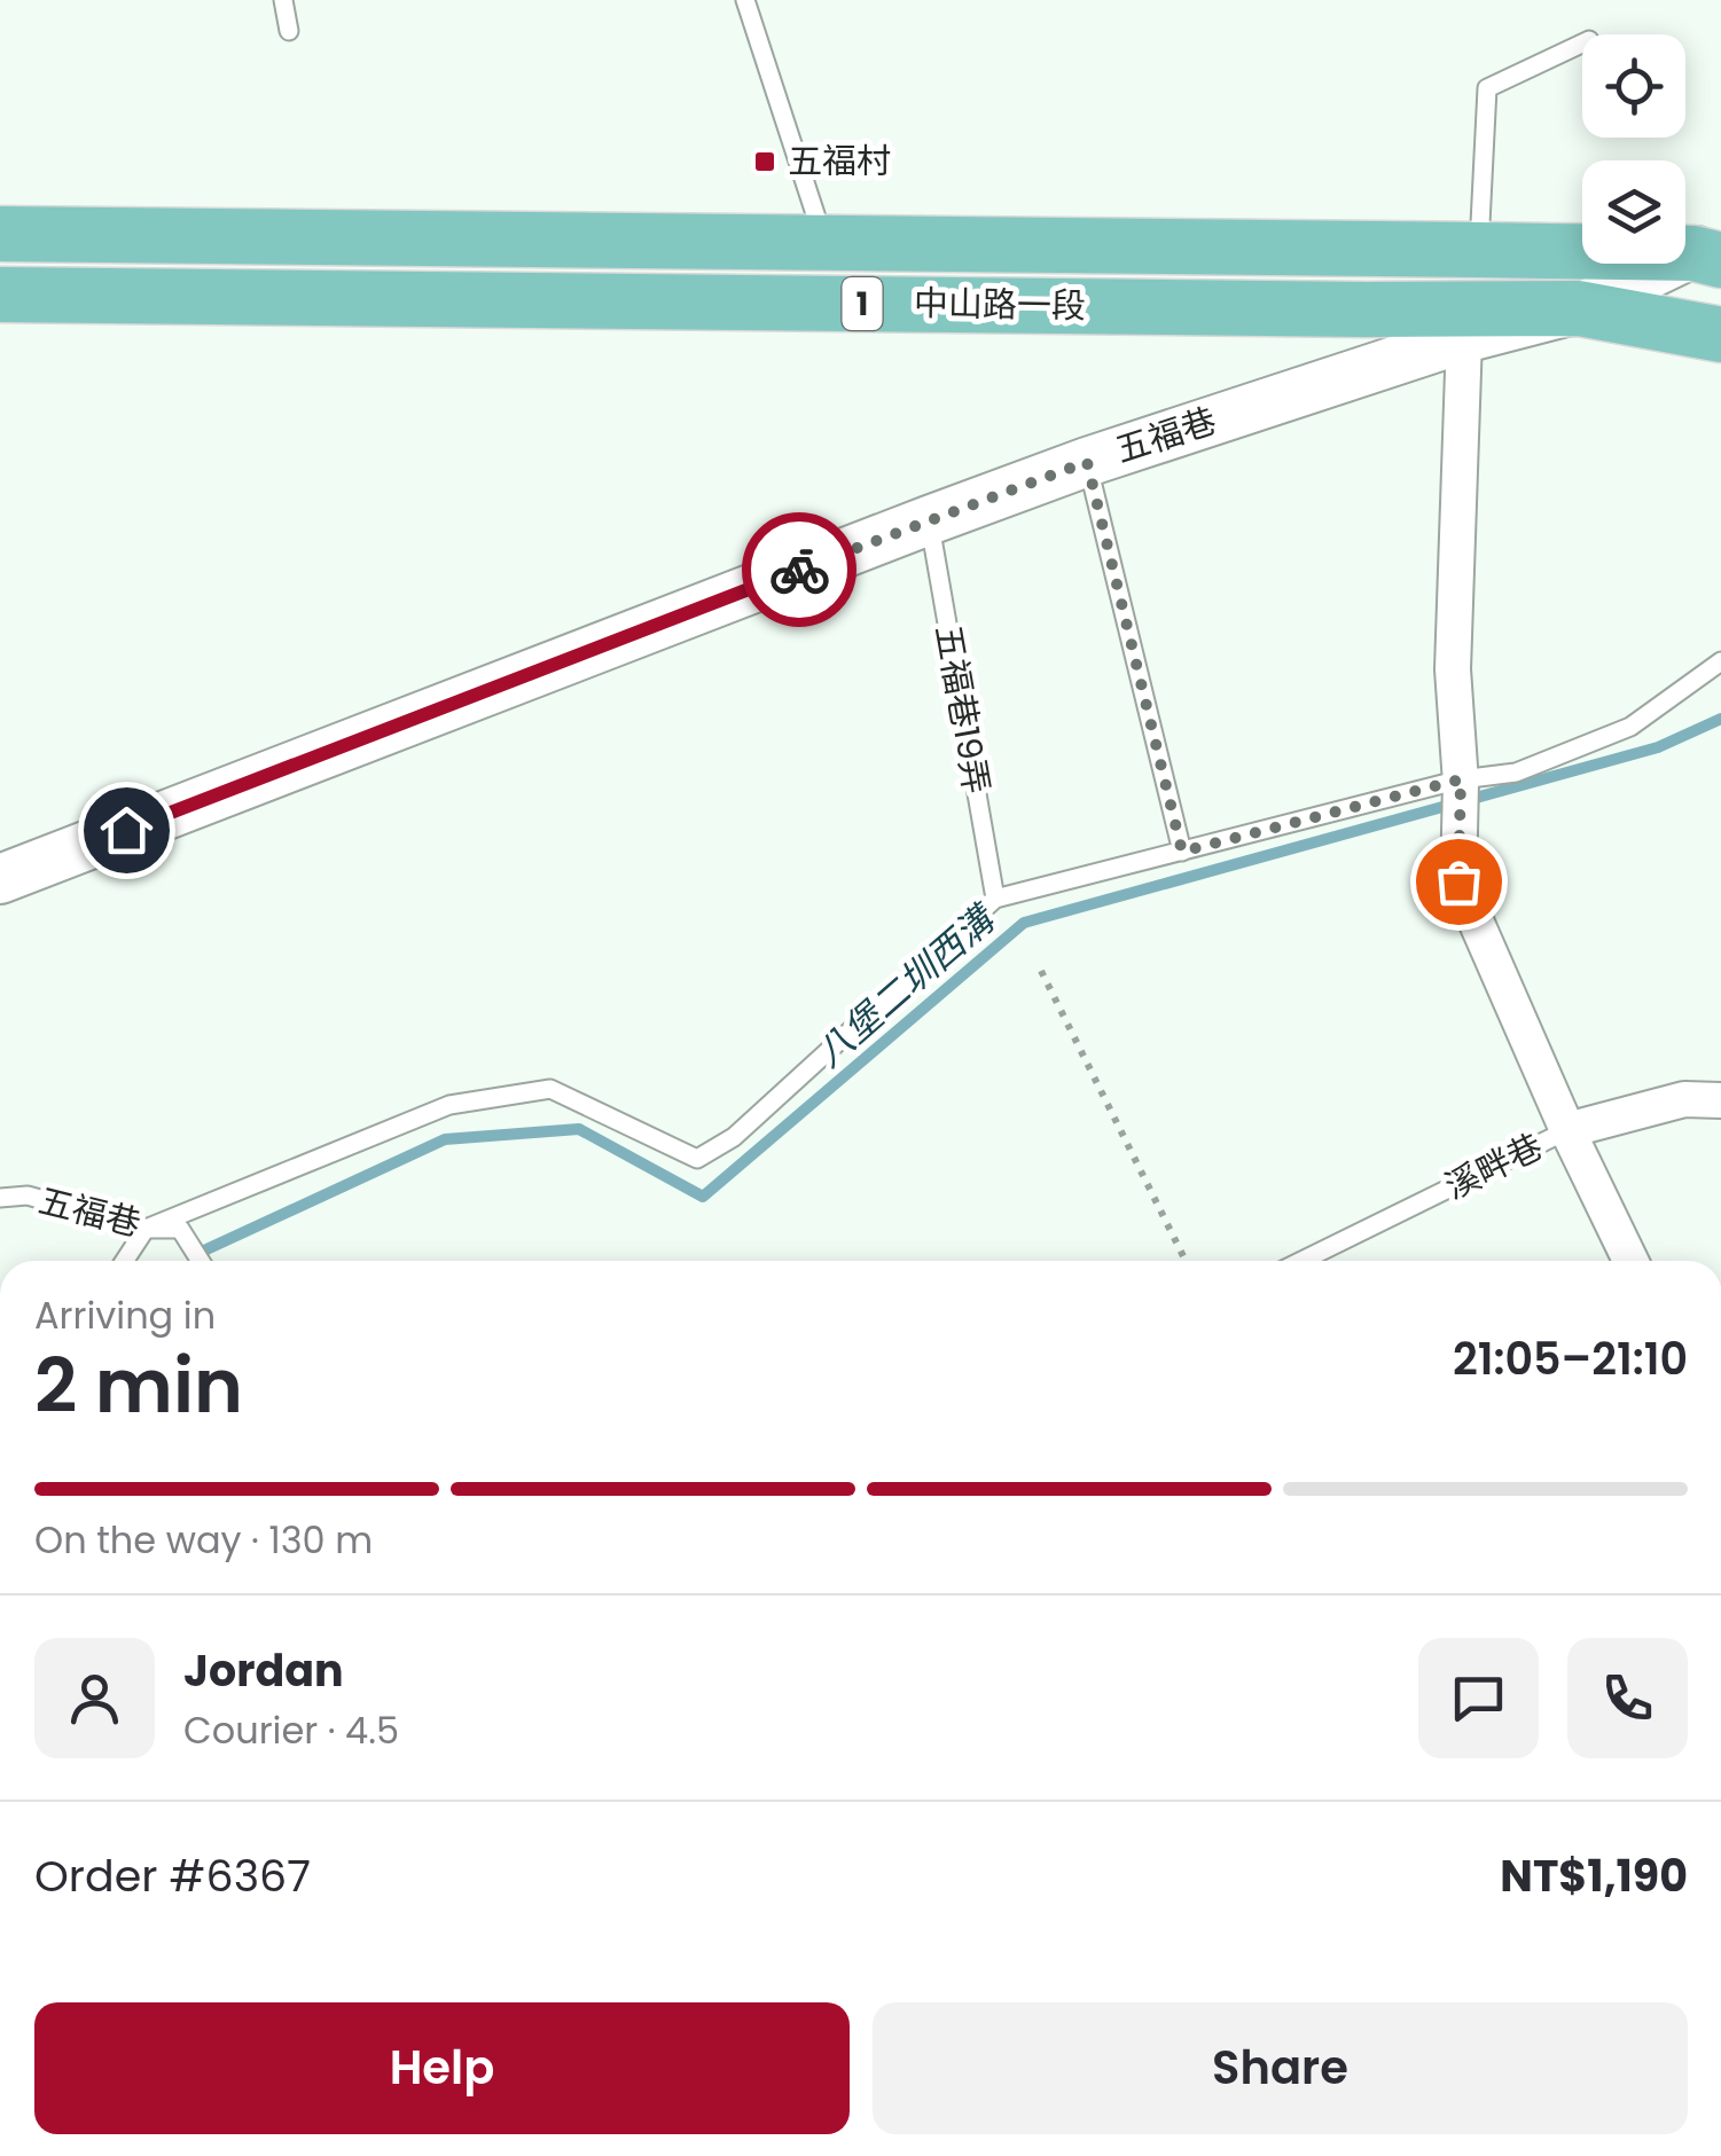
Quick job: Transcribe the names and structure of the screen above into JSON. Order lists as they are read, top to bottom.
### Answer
{
  "streets": {
    "main road": ["1", "中山路一段"],
    "street": ["五福巷", "溪畔巷"],
    "lane": ["五福巷19弄"]
  },
  "crossings": [
    ["中山路一段", "五福巷"],
    ["五福巷", "五福巷19弄"]
  ],
  "water": ["八堡二圳西溝"],
  "places": {
    "transit": ["五福村"]
  },
  "page": {
    "heading": ["2 min", "Arriving in", "21:05–21:10"],
    "panel": [
      "Jordan",
      "Courier · 4.5",
      "Order #6367",
      "NT$1,190"
    ],
    "bar": "On the way · 130 m",
    "buttons": ["Help", "Share"]
  }
}
